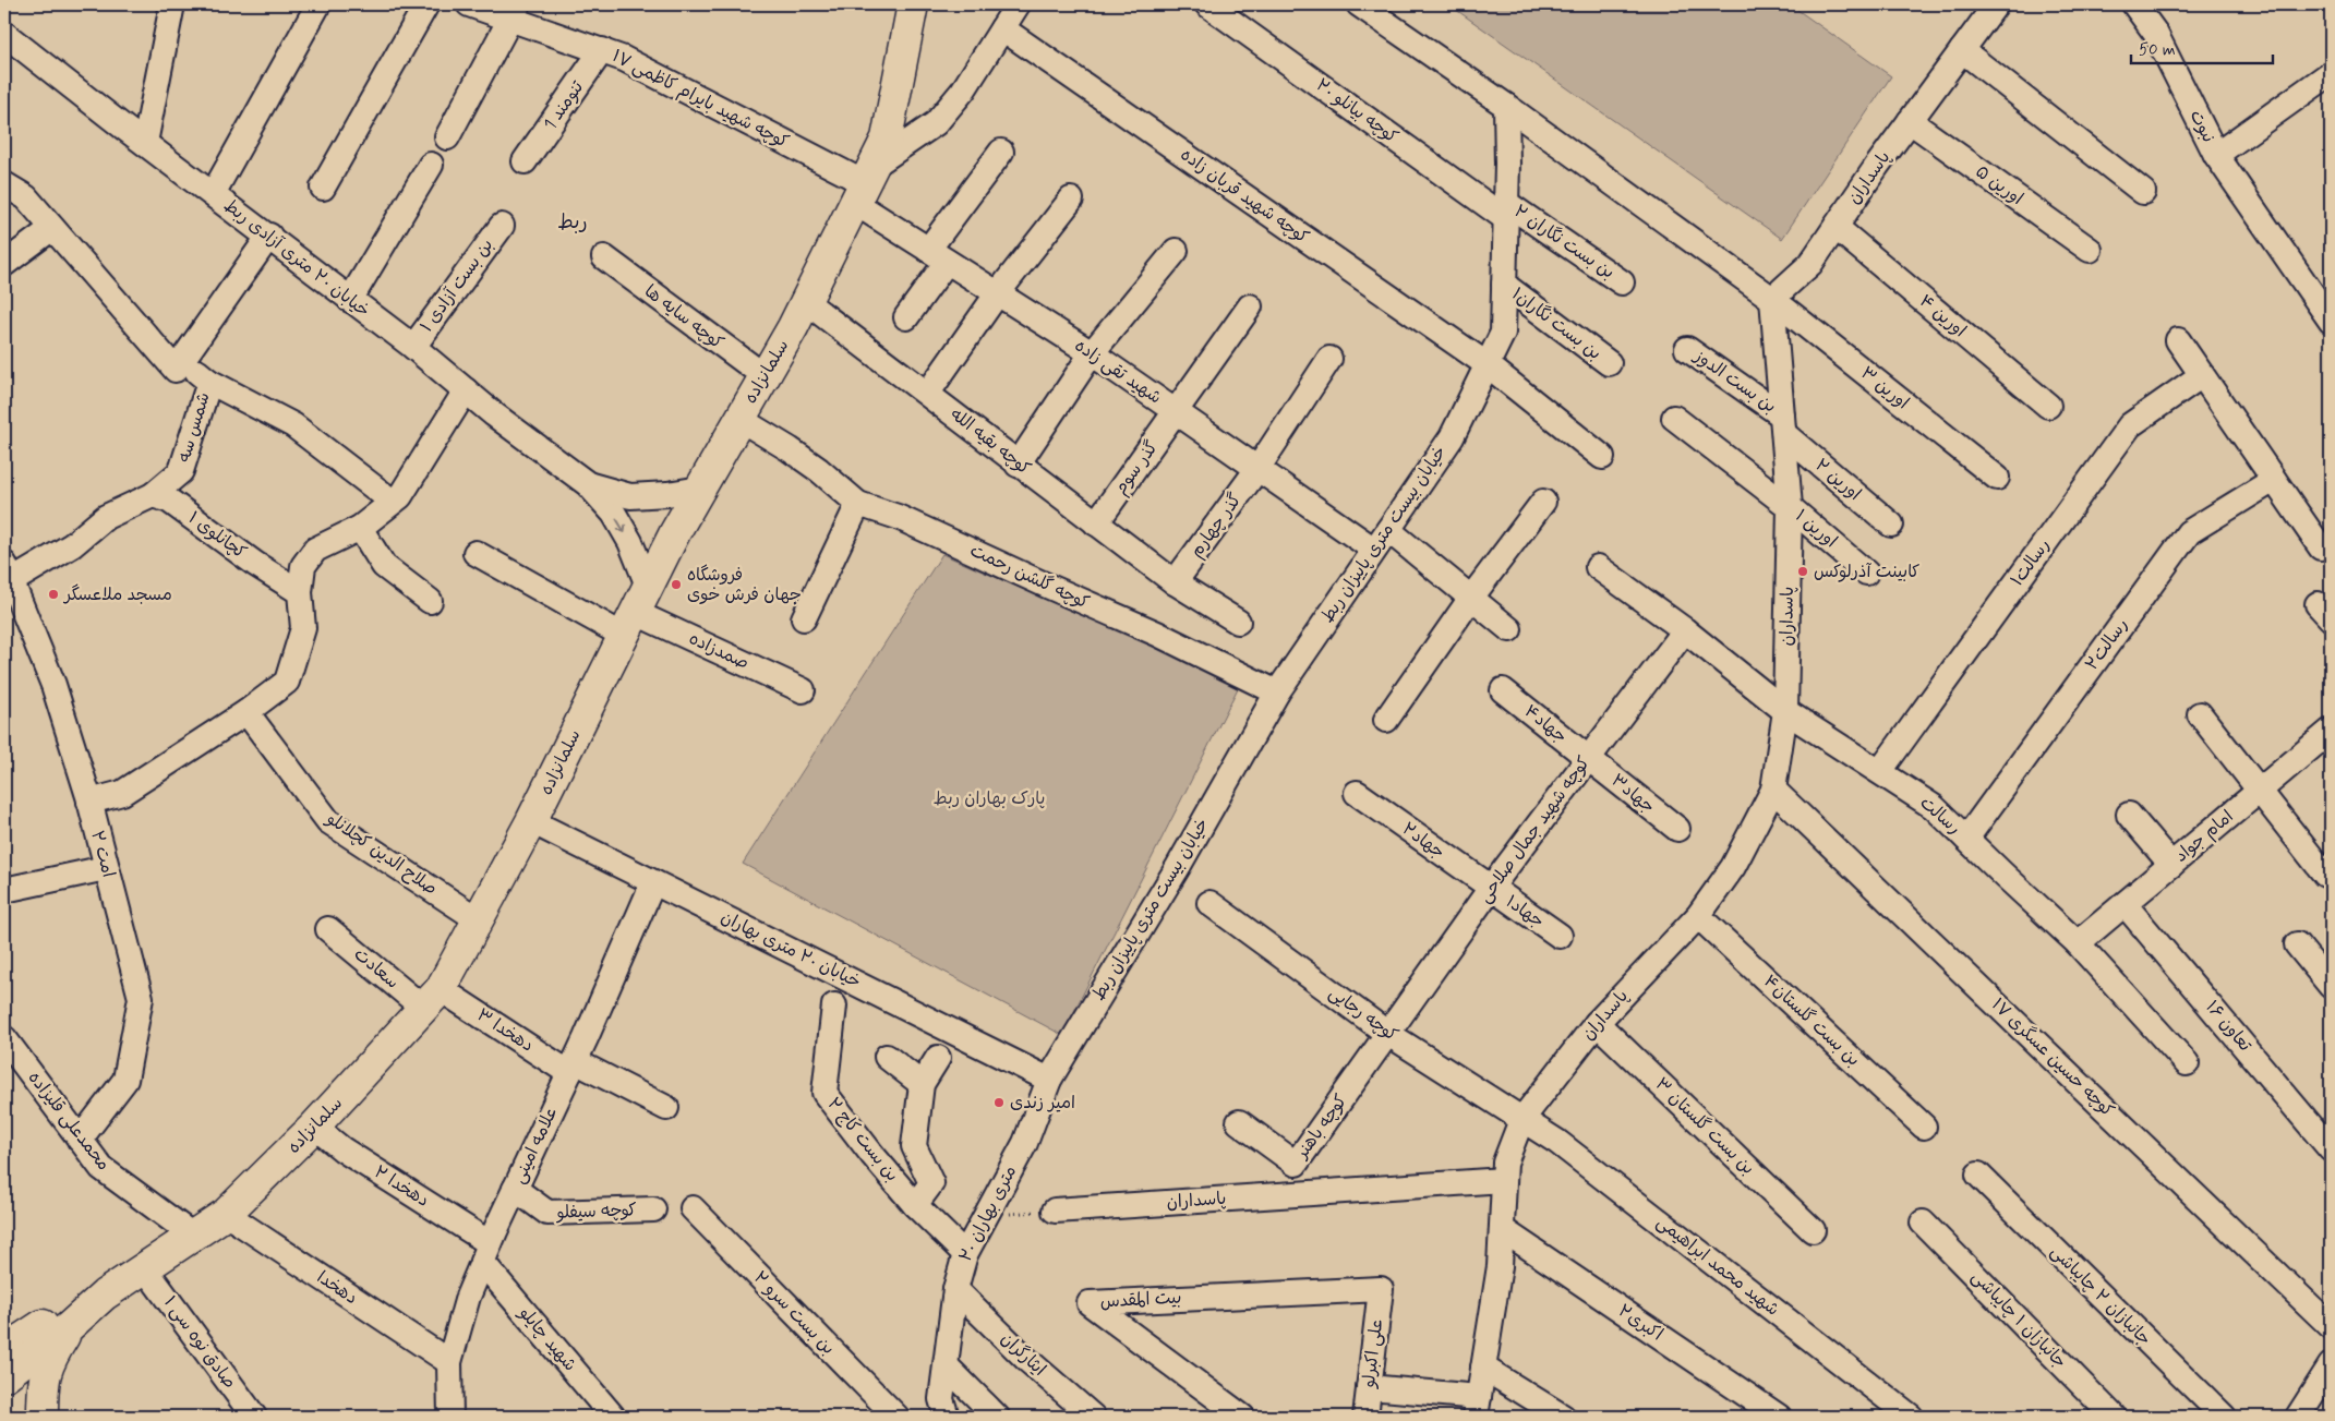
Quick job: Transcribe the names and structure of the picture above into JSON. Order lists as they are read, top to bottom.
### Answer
{
  "streets": {
    "main road": ["سلمانزاده"],
    "street": [
      "کوچه شهید بایرام کاظمی ۱۷",
      "تنومند 1",
      "کوچه بیانلو ۲۰",
      "نبوت",
      "پاسداران",
      "اورین ۵",
      "کوچه شهید قربان زاده",
      "بن بست نگاران ۲",
      "خیابان ۲۰ متری آزادی ربط",
      "بن بست آزادی ۱",
      "اورین ۴",
      "کوچه سایه ها",
      "بن بست نگاران۱",
      "شهید تقی زاده",
      "بن بست الدوز",
      "اورین ۳",
      "شمس سه",
      "کوچه بقیه الله",
      "گذر سوم",
      "اورین ۲",
      "گذر چهارم",
      "اورین ۱",
      "خیابان بیست متری پاییزان ربط",
      "کچانلوی ۱",
      "رسالت۱",
      "کوچه گلشن رحمت",
      "رسالت۲",
      "صمدزاده",
      "جهاد۴",
      "جهاد۳",
      "رسالت",
      "کوچه شهید جمال صلاحی",
      "امام جواد",
      "جهاد۲",
      "امت ۲",
      "صلاح الدین کچلانلو",
      "جهاد۱",
      "خیابان ۲۰ متری بهاران",
      "سعادت",
      "کوچه رجایی",
      "بن بست گلستان۴",
      "تعاون ۱۶",
      "دهخدا ۳",
      "کوچه حسین عسگری ۱۷",
      "محمدعلی قلیزاده",
      "کوچه باهنر",
      "بن بست گلستان ۳",
      "بن بست کاج ۲",
      "علامه امینی",
      "دهخدا ۲",
      "کوچه سیفلو",
      "۲۰ متری بهاران",
      "شهید محمد ابراهیمی",
      "دهخدا",
      "جانبازان ۲ چایباشی",
      "بیت المقدس",
      "بن بست سرو ۲",
      "جانبازان ۱ چایباشی",
      "اکبری۲",
      "شهید چایلو",
      "صادق نوه سی ۱",
      "علی اکبرلو",
      "ایثارگران"
    ]
  },
  "crossings": [
    ["کوچه شهید بایرام کاظمی ۱۷", "تنومند 1"],
    ["کوچه شهید بایرام کاظمی ۱۷", "سلمانزاده"],
    ["کوچه شهید بایرام کاظمی ۱۷", "شهید تقی زاده"],
    ["کوچه بیانلو ۲۰", "بن بست نگاران ۲"],
    ["کوچه بیانلو ۲۰", "خیابان بیست متری پاییزان ربط"],
    ["پاسداران", "اورین ۵"],
    ["پاسداران", "اورین ۴"],
    ["پاسداران", "بن بست الدوز"],
    ["پاسداران", "اورین ۳"],
    ["پاسداران", "اورین ۲"],
    ["پاسداران", "اورین ۱"],
    ["پاسداران", "رسالت"],
    ["پاسداران", "کوچه رجایی"],
    ["پاسداران", "بن بست گلستان۴"],
    ["پاسداران", "کوچه حسین عسگری ۱۷"],
    ["پاسداران", "بن بست گلستان ۳"],
    ["پاسداران", "شهید محمد ابراهیمی"],
    ["پاسداران", "اکبری۲"],
    ["کوچه شهید قربان زاده", "خیابان بیست متری پاییزان ربط"],
    ["بن بست نگاران ۲", "خیابان بیست متری پاییزان ربط"],
    ["خیابان ۲۰ متری آزادی ربط", "بن بست آزادی ۱"],
    ["کوچه سایه ها", "سلمانزاده"],
    ["بن بست نگاران۱", "خیابان بیست متری پاییزان ربط"],
    ["سلمانزاده", "شهید تقی زاده"],
    ["سلمانزاده", "کوچه بقیه الله"],
    ["سلمانزاده", "کوچه گلشن رحمت"],
    ["سلمانزاده", "صمدزاده"],
    ["سلمانزاده", "صلاح الدین کچلانلو"],
    ["سلمانزاده", "خیابان ۲۰ متری بهاران"],
    ["سلمانزاده", "سعادت"],
    ["سلمانزاده", "دهخدا ۳"],
    ["سلمانزاده", "محمدعلی قلیزاده"],
    ["سلمانزاده", "دهخدا ۲"],
    ["سلمانزاده", "دهخدا"],
    ["سلمانزاده", "صادق نوه سی ۱"],
    ["شهید تقی زاده", "گذر سوم"],
    ["شهید تقی زاده", "گذر چهارم"],
    ["شهید تقی زاده", "خیابان بیست متری پاییزان ربط"],
    ["بن بست الدوز", "اورین ۲"],
    ["اورین ۳", "خیابان بیست متری پاییزان ربط"],
    ["شمس سه", "کچانلوی ۱"],
    ["کوچه بقیه الله", "گذر سوم"],
    ["کوچه بقیه الله", "گذر چهارم"],
    ["خیابان بیست متری پاییزان ربط", "کوچه گلشن رحمت"],
    ["خیابان بیست متری پاییزان ربط", "خیابان ۲۰ متری بهاران"],
    ["خیابان بیست متری پاییزان ربط", "۲۰ متری بهاران"],
    ["رسالت۱", "رسالت"],
    ["رسالت۲", "رسالت"],
    ["جهاد۴", "جهاد۳"],
    ["جهاد۴", "کوچه شهید جمال صلاحی"],
    ["جهاد۳", "کوچه شهید جمال صلاحی"],
    ["رسالت", "کوچه شهید جمال صلاحی"],
    ["رسالت", "امام جواد"],
    ["کوچه شهید جمال صلاحی", "جهاد۲"],
    ["کوچه شهید جمال صلاحی", "جهاد۱"],
    ["کوچه شهید جمال صلاحی", "کوچه رجایی"],
    ["کوچه شهید جمال صلاحی", "کوچه باهنر"],
    ["امام جواد", "تعاون ۱۶"],
    ["جهاد۲", "جهاد۱"],
    ["امت ۲", "محمدعلی قلیزاده"],
    ["خیابان ۲۰ متری بهاران", "علامه امینی"],
    ["خیابان ۲۰ متری بهاران", "۲۰ متری بهاران"],
    ["سعادت", "دهخدا ۳"],
    ["کوچه رجایی", "کوچه باهنر"],
    ["کوچه رجایی", "شهید محمد ابراهیمی"],
    ["دهخدا ۳", "علامه امینی"],
    ["بن بست کاج ۲", "۲۰ متری بهاران"],
    ["علامه امینی", "دهخدا ۲"],
    ["علامه امینی", "کوچه سیفلو"],
    ["علامه امینی", "دهخدا"],
    ["علامه امینی", "شهید چایلو"],
    ["دهخدا ۲", "شهید چایلو"],
    ["۲۰ متری بهاران", "ایثارگران"],
    ["بیت المقدس", "علی اکبرلو"]
  ],
  "districts": ["ربط"],
  "parks": ["پارک بهاران ربط"],
  "places": [
    "کابینت آذرلوکس",
    "فروشگاه جهان فرش خوی",
    "مسجد ملاعسگر",
    "امیر زندی"
  ],
  "scale_bar": "50 m"
}
